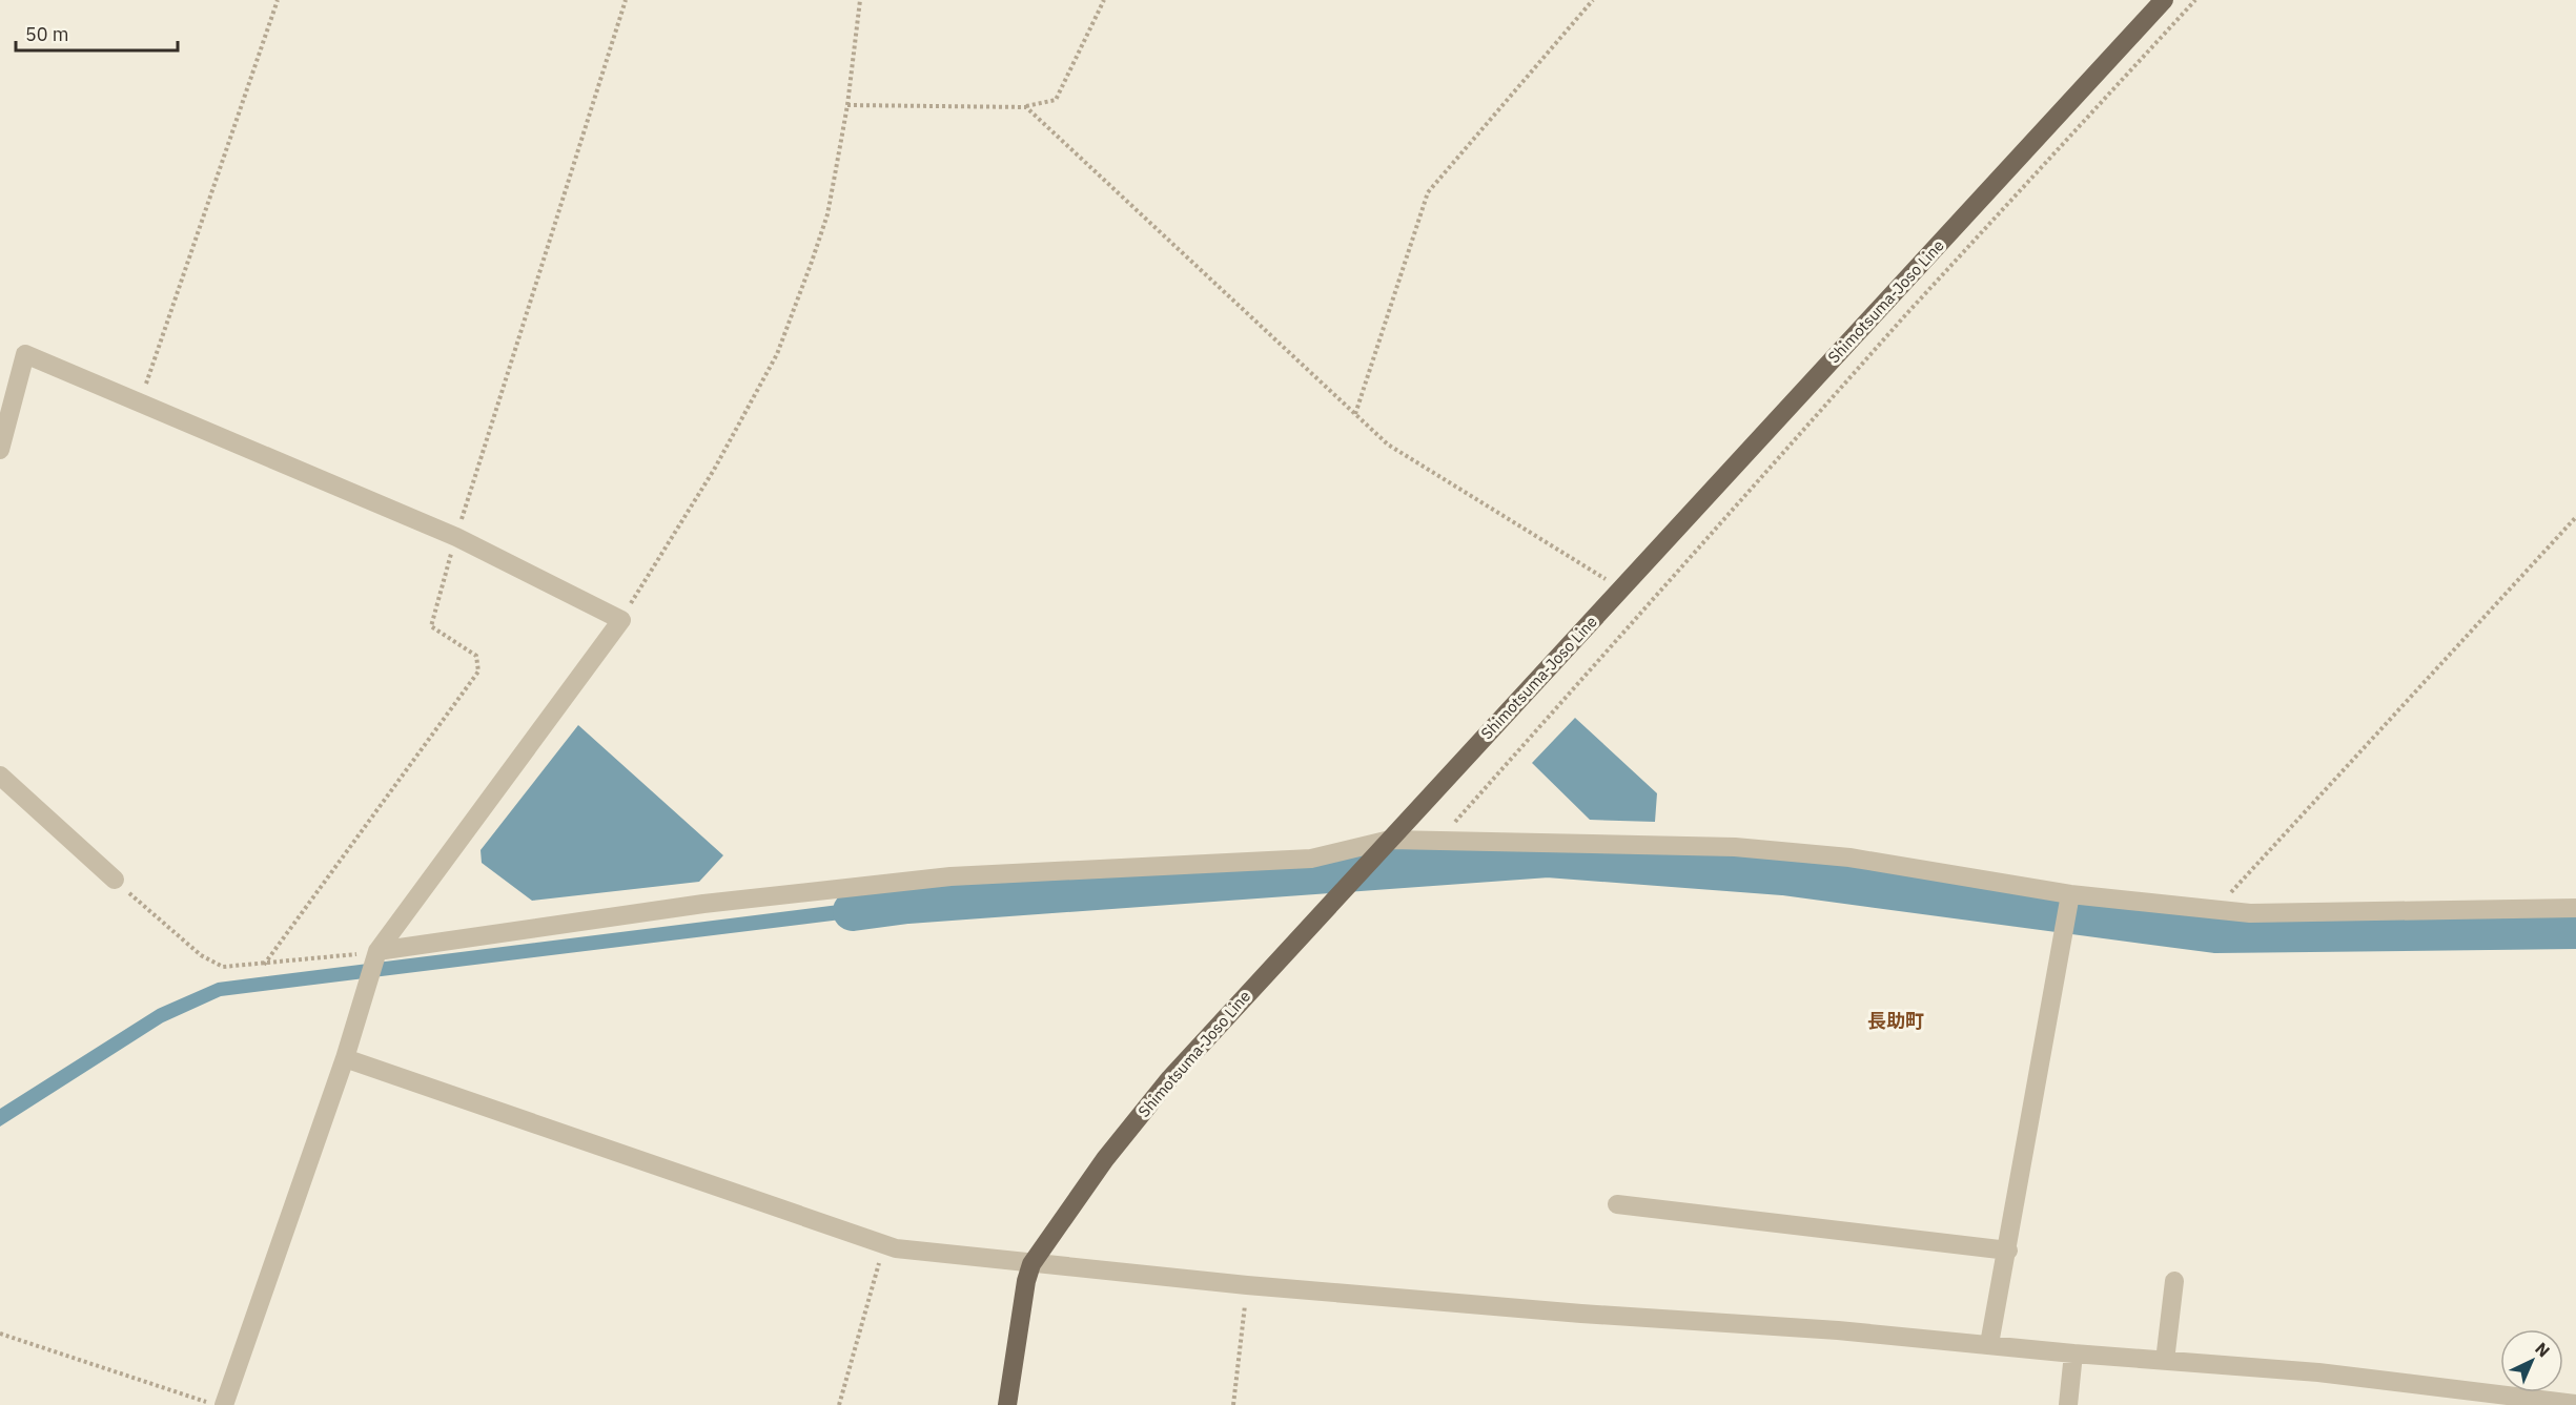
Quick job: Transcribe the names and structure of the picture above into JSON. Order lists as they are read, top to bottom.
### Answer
{
  "streets": {
    "main road": ["Shimotsuma-Joso Line"]
  },
  "districts": ["長助町"],
  "scale_bar": "50 m",
  "north": "top right"
}
